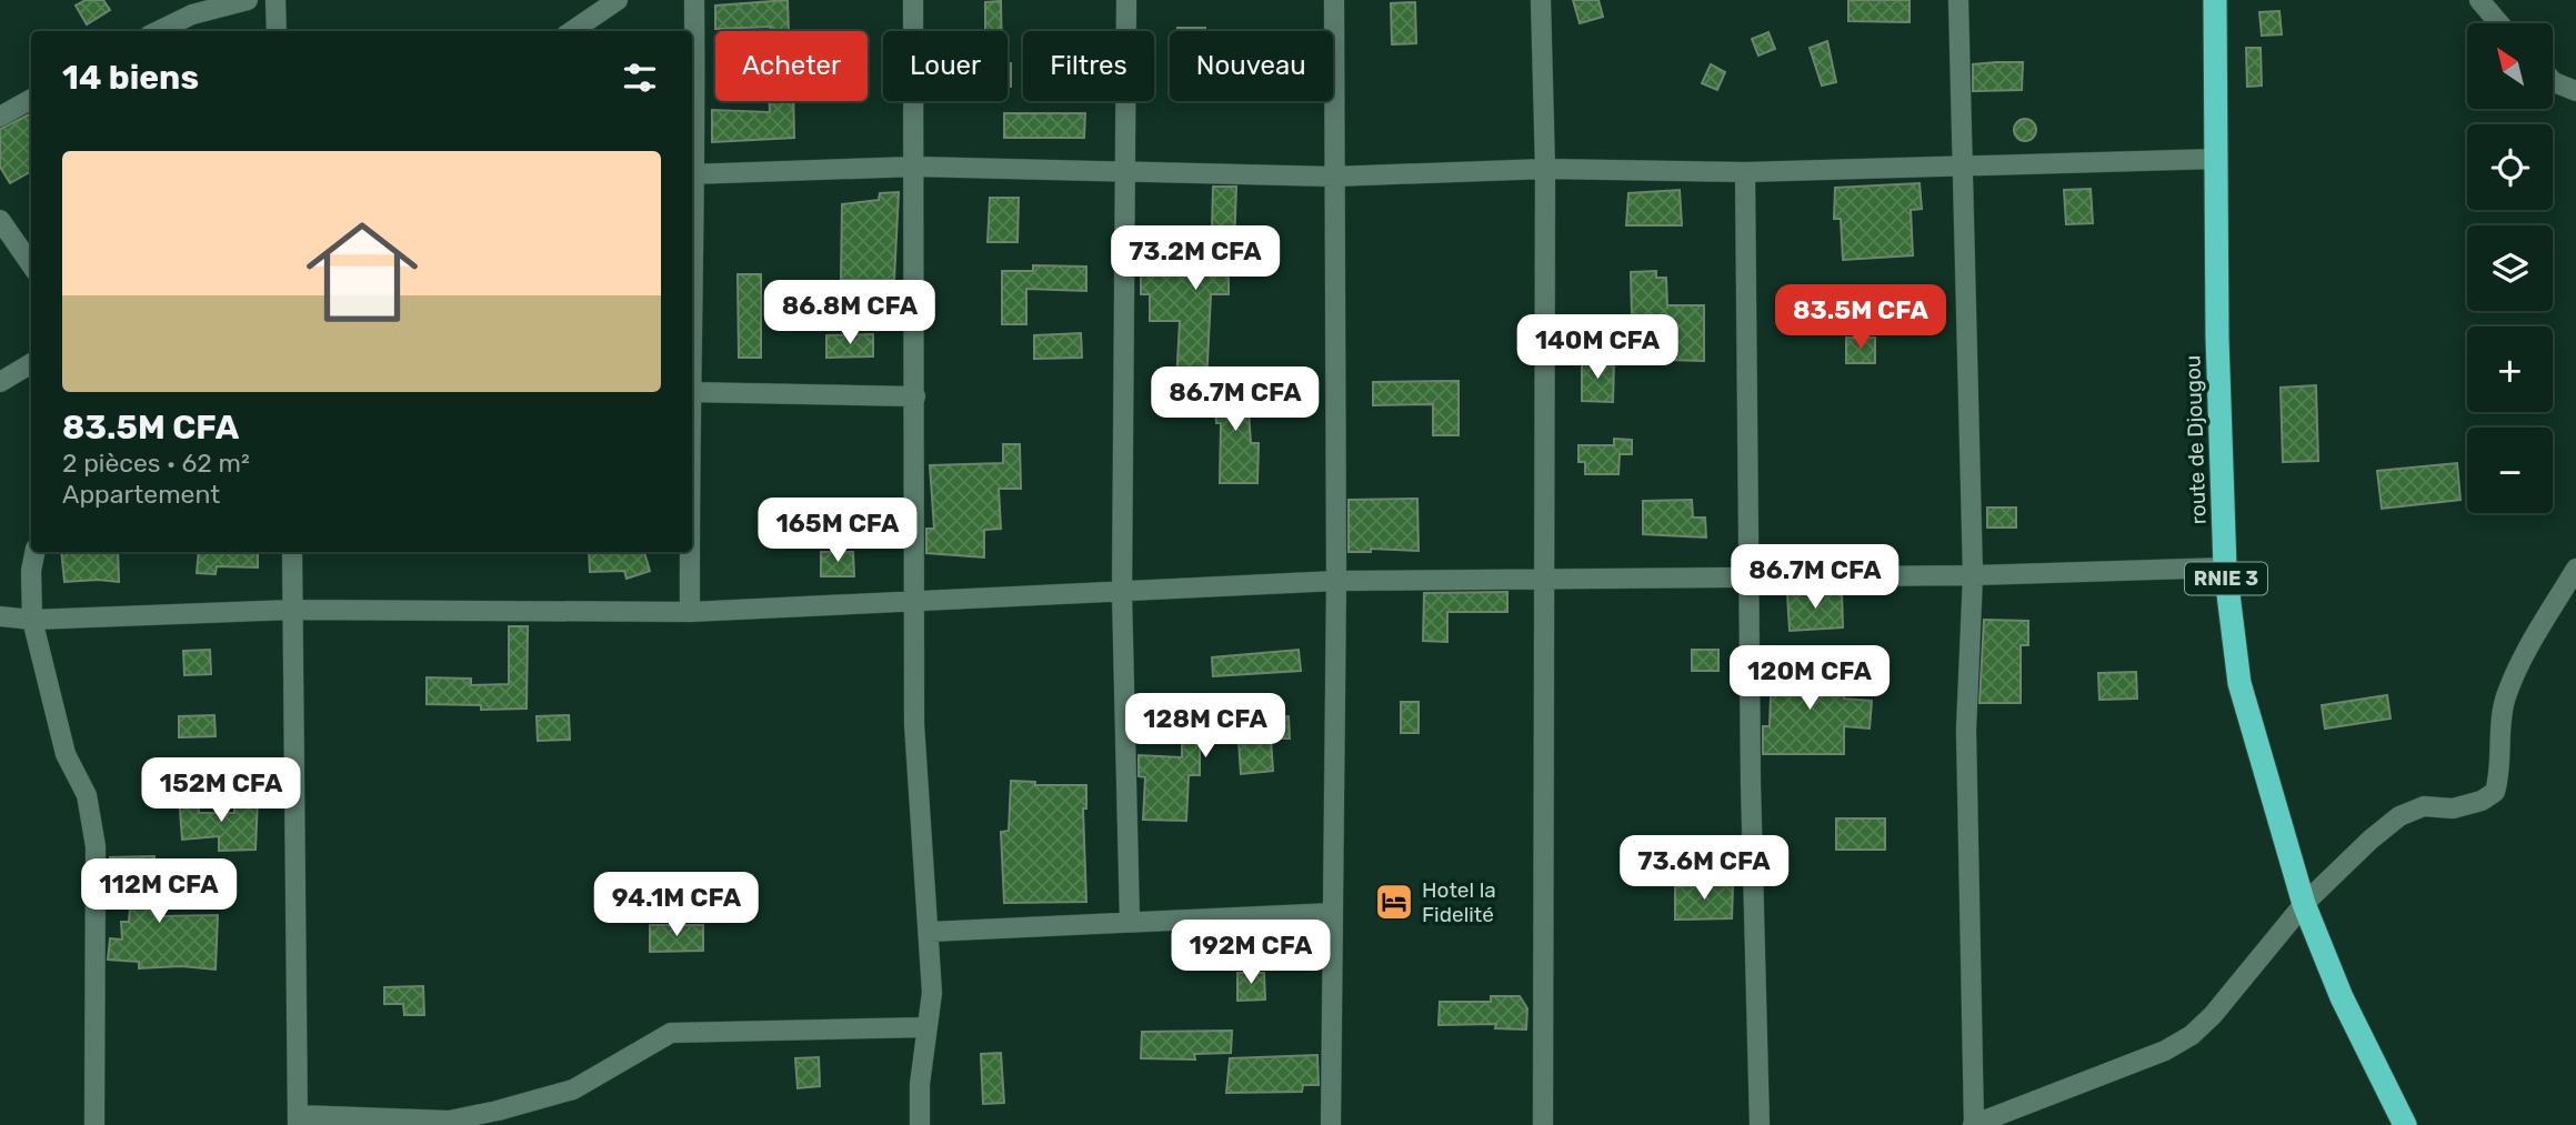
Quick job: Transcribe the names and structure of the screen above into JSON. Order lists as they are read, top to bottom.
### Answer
{
  "streets": {
    "highway": ["route de Djougou", "RNIE 3"]
  },
  "places": {
    "hotel": ["Hotel la Fidelité"]
  },
  "north": "top left",
  "page": {
    "map_buttons": ["+", "−"],
    "chip": [
      "Acheter",
      "Louer",
      "Filtres",
      "Nouveau"
    ],
    "heading": "14 biens",
    "list": [
      {
        "name": "83.5M CFA",
        "note": "2 pièces · 62 m² · Appartement"
      }
    ],
    "price": [
      "73.2M CFA",
      "86.8M CFA",
      "83.5M CFA",
      "140M CFA",
      "86.7M CFA",
      "165M CFA",
      "86.7M CFA",
      "120M CFA",
      "128M CFA",
      "152M CFA",
      "73.6M CFA",
      "112M CFA",
      "94.1M CFA",
      "192M CFA"
    ]
  }
}
